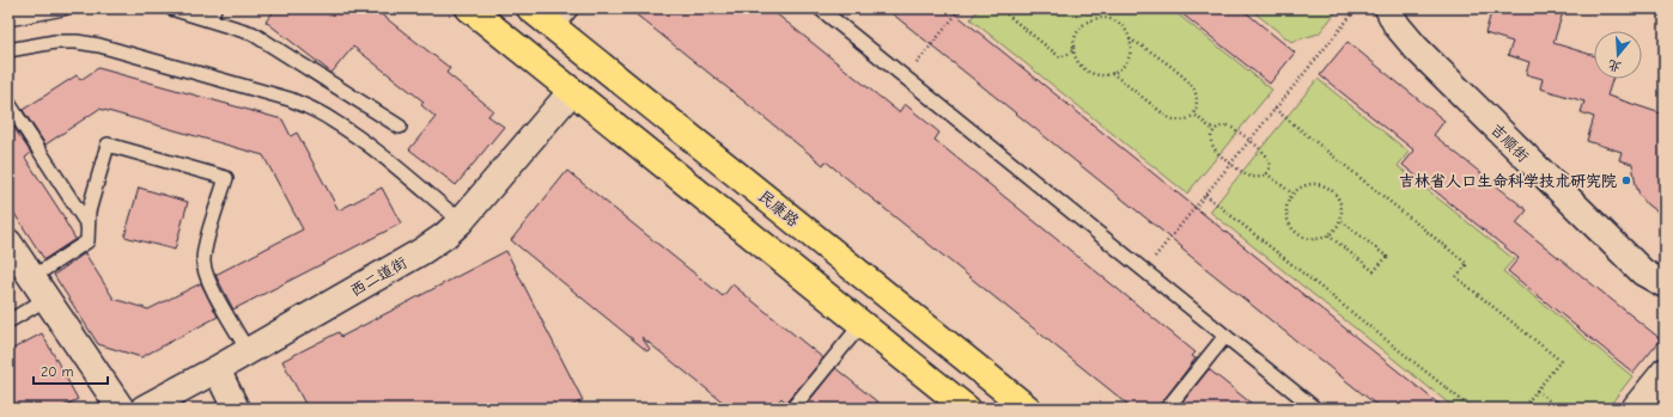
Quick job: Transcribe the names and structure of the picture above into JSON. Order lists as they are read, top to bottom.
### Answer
{
  "streets": {
    "main road": ["民康路"],
    "street": ["吉顺街", "西二道街"]
  },
  "places": ["吉林省人口生命科学技术研究院"],
  "scale_bar": "20 m",
  "north": "bottom"
}
